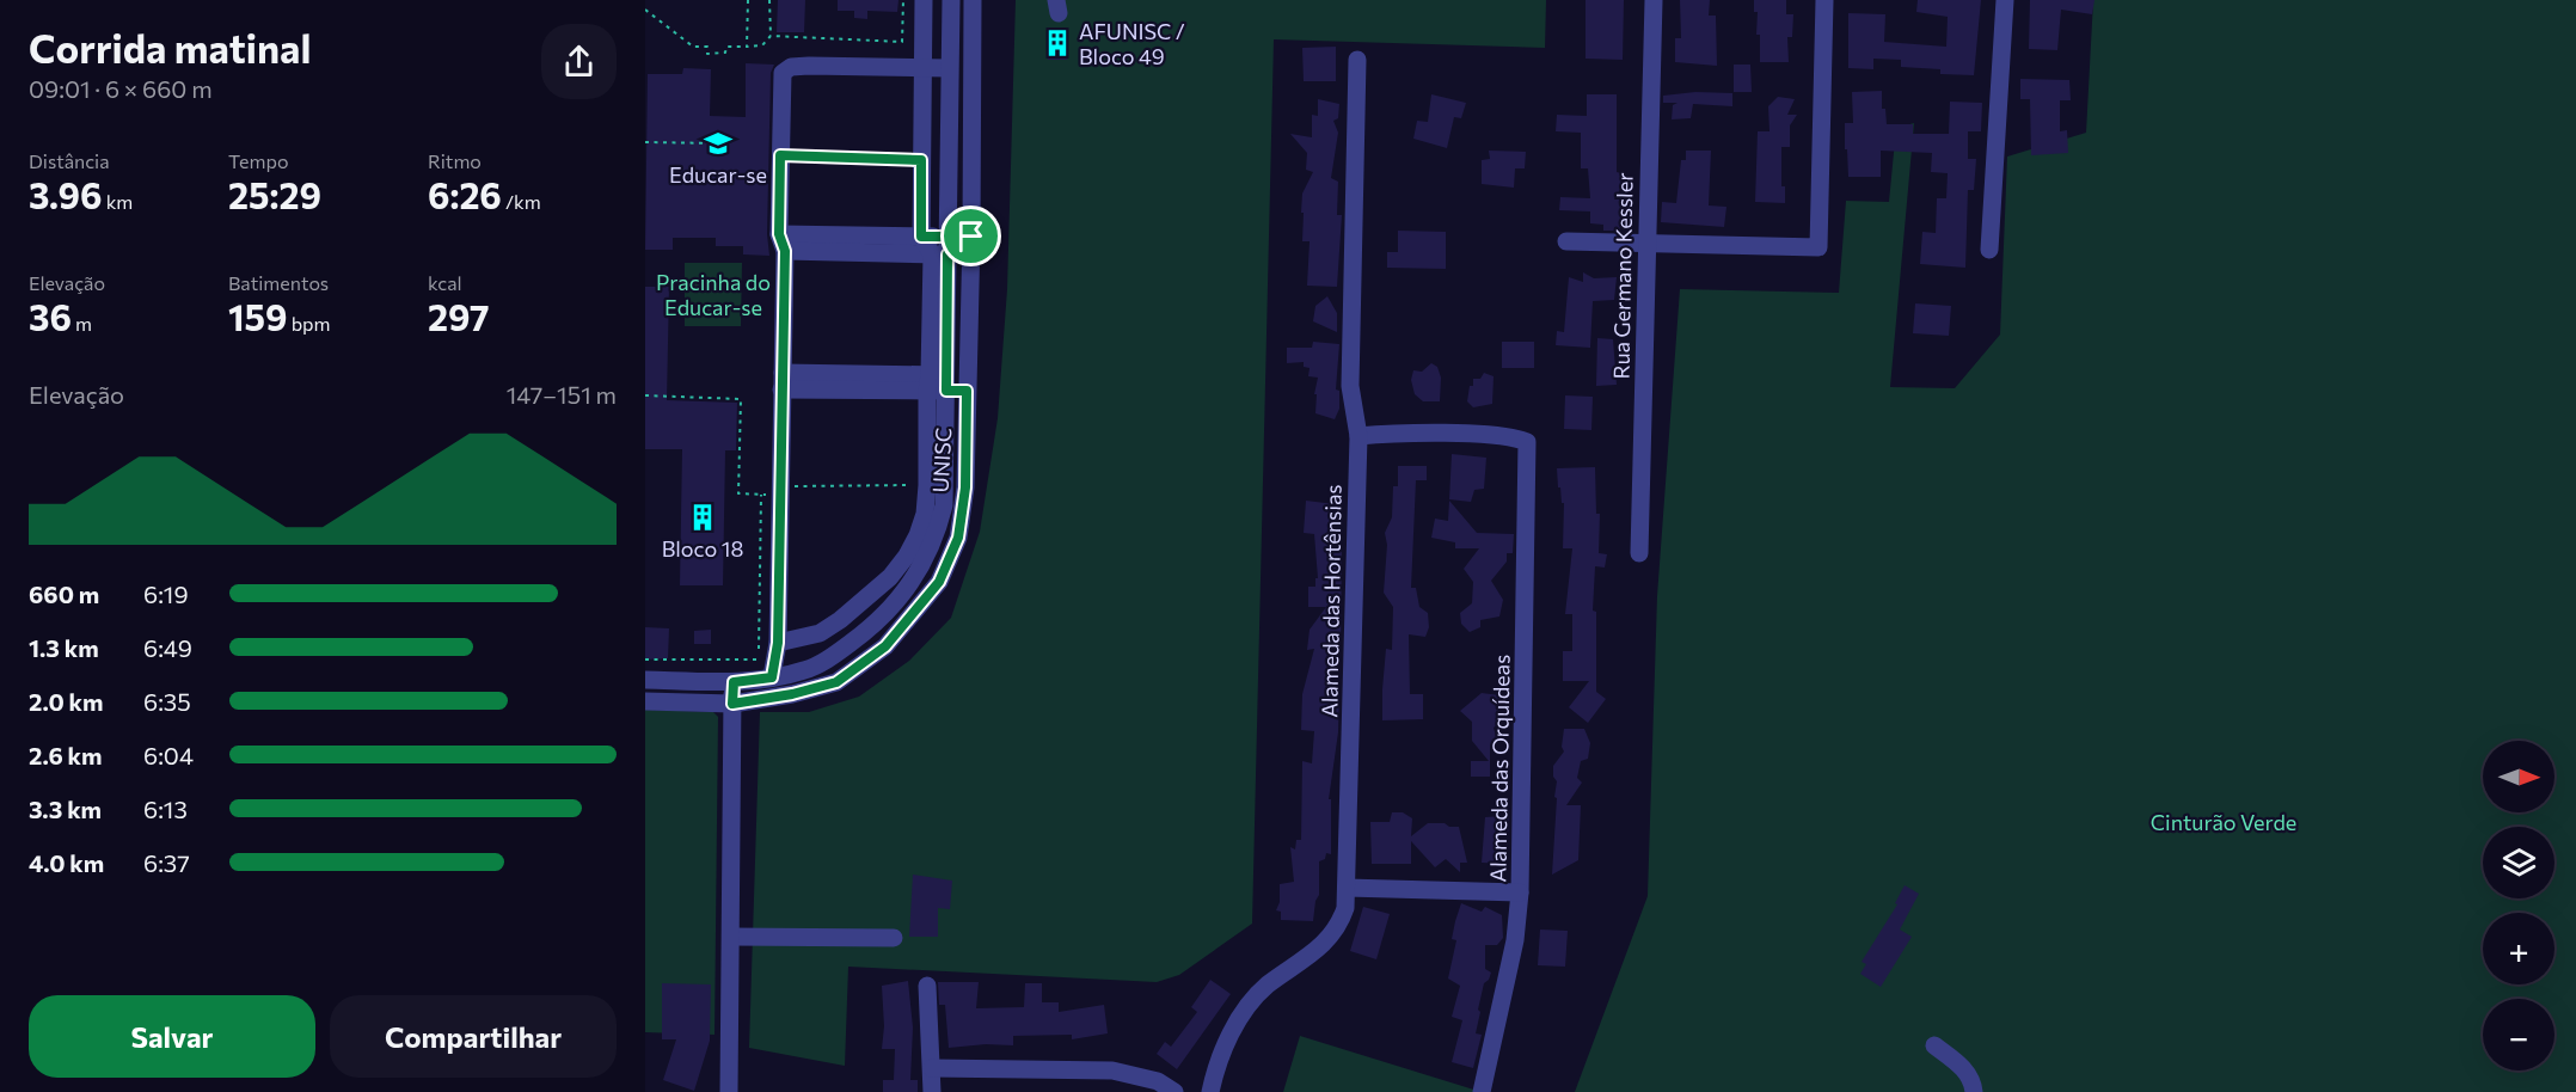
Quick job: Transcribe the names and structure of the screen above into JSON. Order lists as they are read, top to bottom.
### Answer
{
  "streets": {
    "street": [
      "Rua Germano Kessler",
      "UNISC",
      "Alameda das Hortênsias",
      "Alameda das Orquídeas"
    ]
  },
  "crossings": [
    ["Alameda das Hortênsias", "Alameda das Orquídeas"]
  ],
  "parks": ["Pracinha do Educar-se", "Cinturão Verde"],
  "places": {
    "building": ["AFUNISC / Bloco 49", "Bloco 18"],
    "school or university": ["Educar-se"]
  },
  "north": "right",
  "page": {
    "heading": ["Corrida matinal", "09:01 · 6 × 660 m"],
    "stats": [
      ["Distância", "3.96 km"],
      ["Tempo", "25:29"],
      ["Ritmo", "6:26 /km"],
      ["Elevação", "36 m"],
      ["Batimentos", "159 bpm"],
      ["kcal", "297"]
    ],
    "chart": ["Elevação", "147–151 m"],
    "list": [
      {
        "name": "660 m",
        "note": "6:19"
      },
      {
        "name": "1.3 km",
        "note": "6:49"
      },
      {
        "name": "2.0 km",
        "note": "6:35"
      },
      {
        "name": "2.6 km",
        "note": "6:04"
      },
      {
        "name": "3.3 km",
        "note": "6:13"
      },
      {
        "name": "4.0 km",
        "note": "6:37"
      }
    ],
    "map_buttons": ["+", "−"],
    "buttons": ["Salvar", "Compartilhar"]
  }
}
